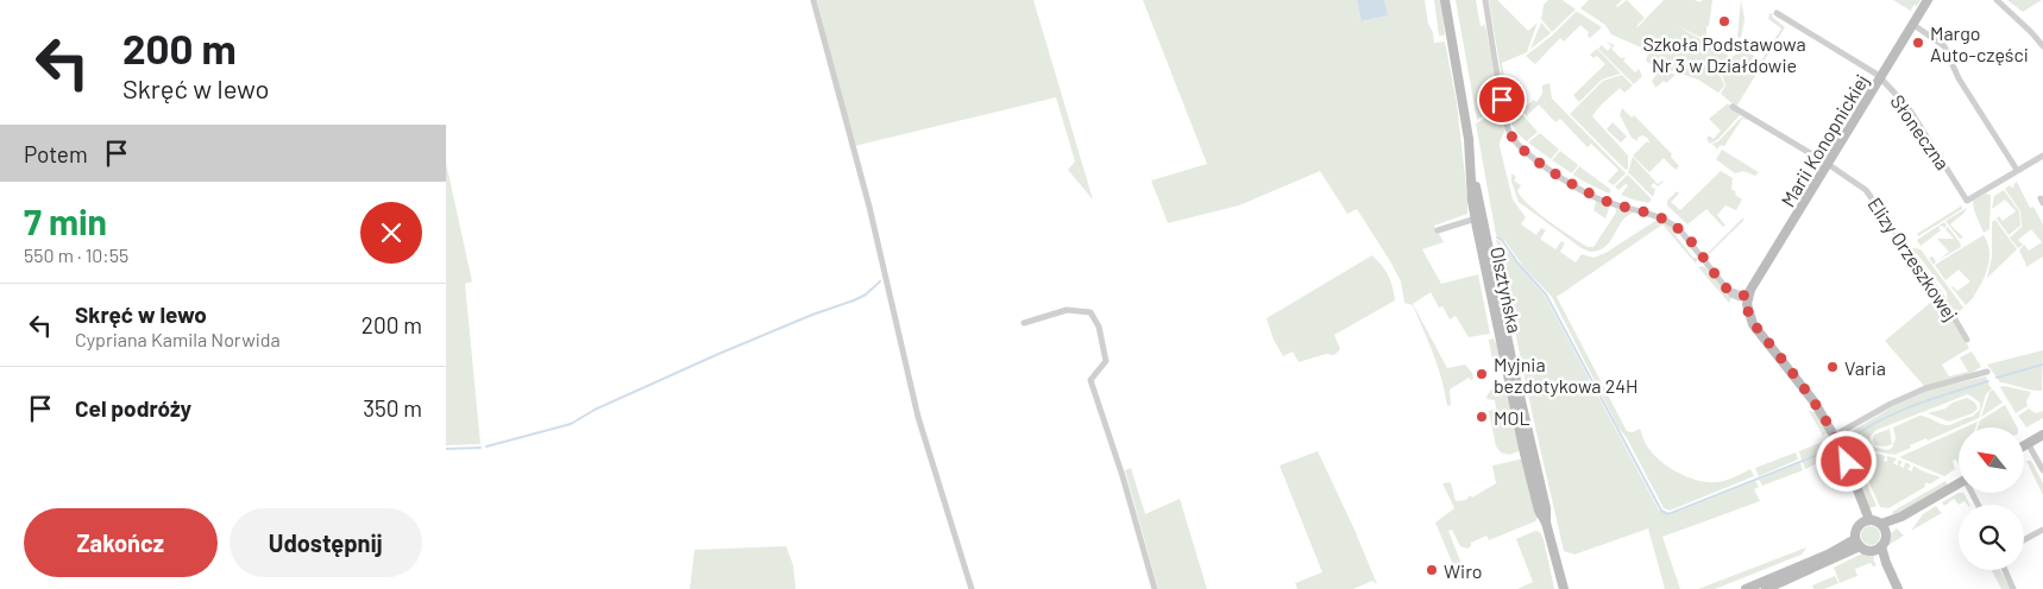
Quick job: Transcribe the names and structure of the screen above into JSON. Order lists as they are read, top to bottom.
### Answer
{
  "streets": {
    "main road": ["Marii Konopnickiej", "Olsztyńska"],
    "street": ["Słoneczna", "Elizy Orzeszkowej"]
  },
  "crossings": [
    ["Słoneczna", "Marii Konopnickiej"],
    ["Marii Konopnickiej", "Elizy Orzeszkowej"]
  ],
  "places": [
    "Szkoła Podstawowa Nr 3 w Działdowie",
    "Margo Auto-części",
    "Varia",
    "Myjnia bezdotykowa 24H",
    "MOL",
    "Wiro"
  ],
  "north": "top left",
  "page": {
    "turn": ["200 m", "Skręć w lewo"],
    "then": "Potem",
    "heading": ["7 min", "550 m · 10:55"],
    "list": [
      {
        "name": "Skręć w lewo",
        "note": "Cypriana Kamila Norwida",
        "value": "200 m"
      },
      {
        "name": "Cel podróży",
        "value": "350 m"
      }
    ],
    "buttons": ["Zakończ", "Udostępnij"]
  }
}
